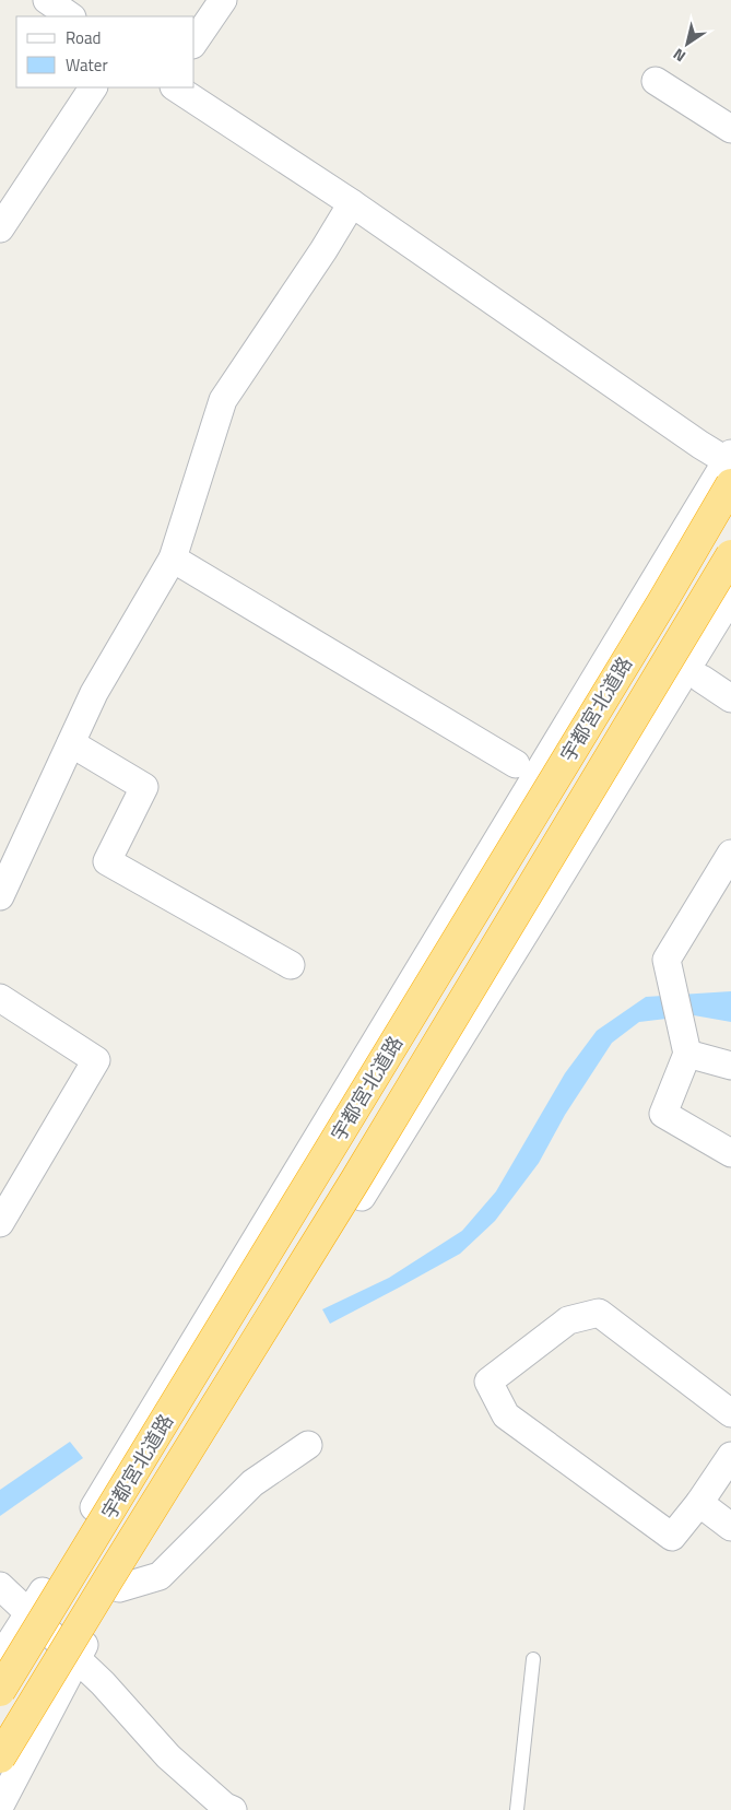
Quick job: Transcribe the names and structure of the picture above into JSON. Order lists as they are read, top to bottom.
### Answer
{
  "streets": {
    "highway": ["宇都宮北道路"]
  },
  "legend": ["Road", "Water"],
  "north": "bottom left"
}
